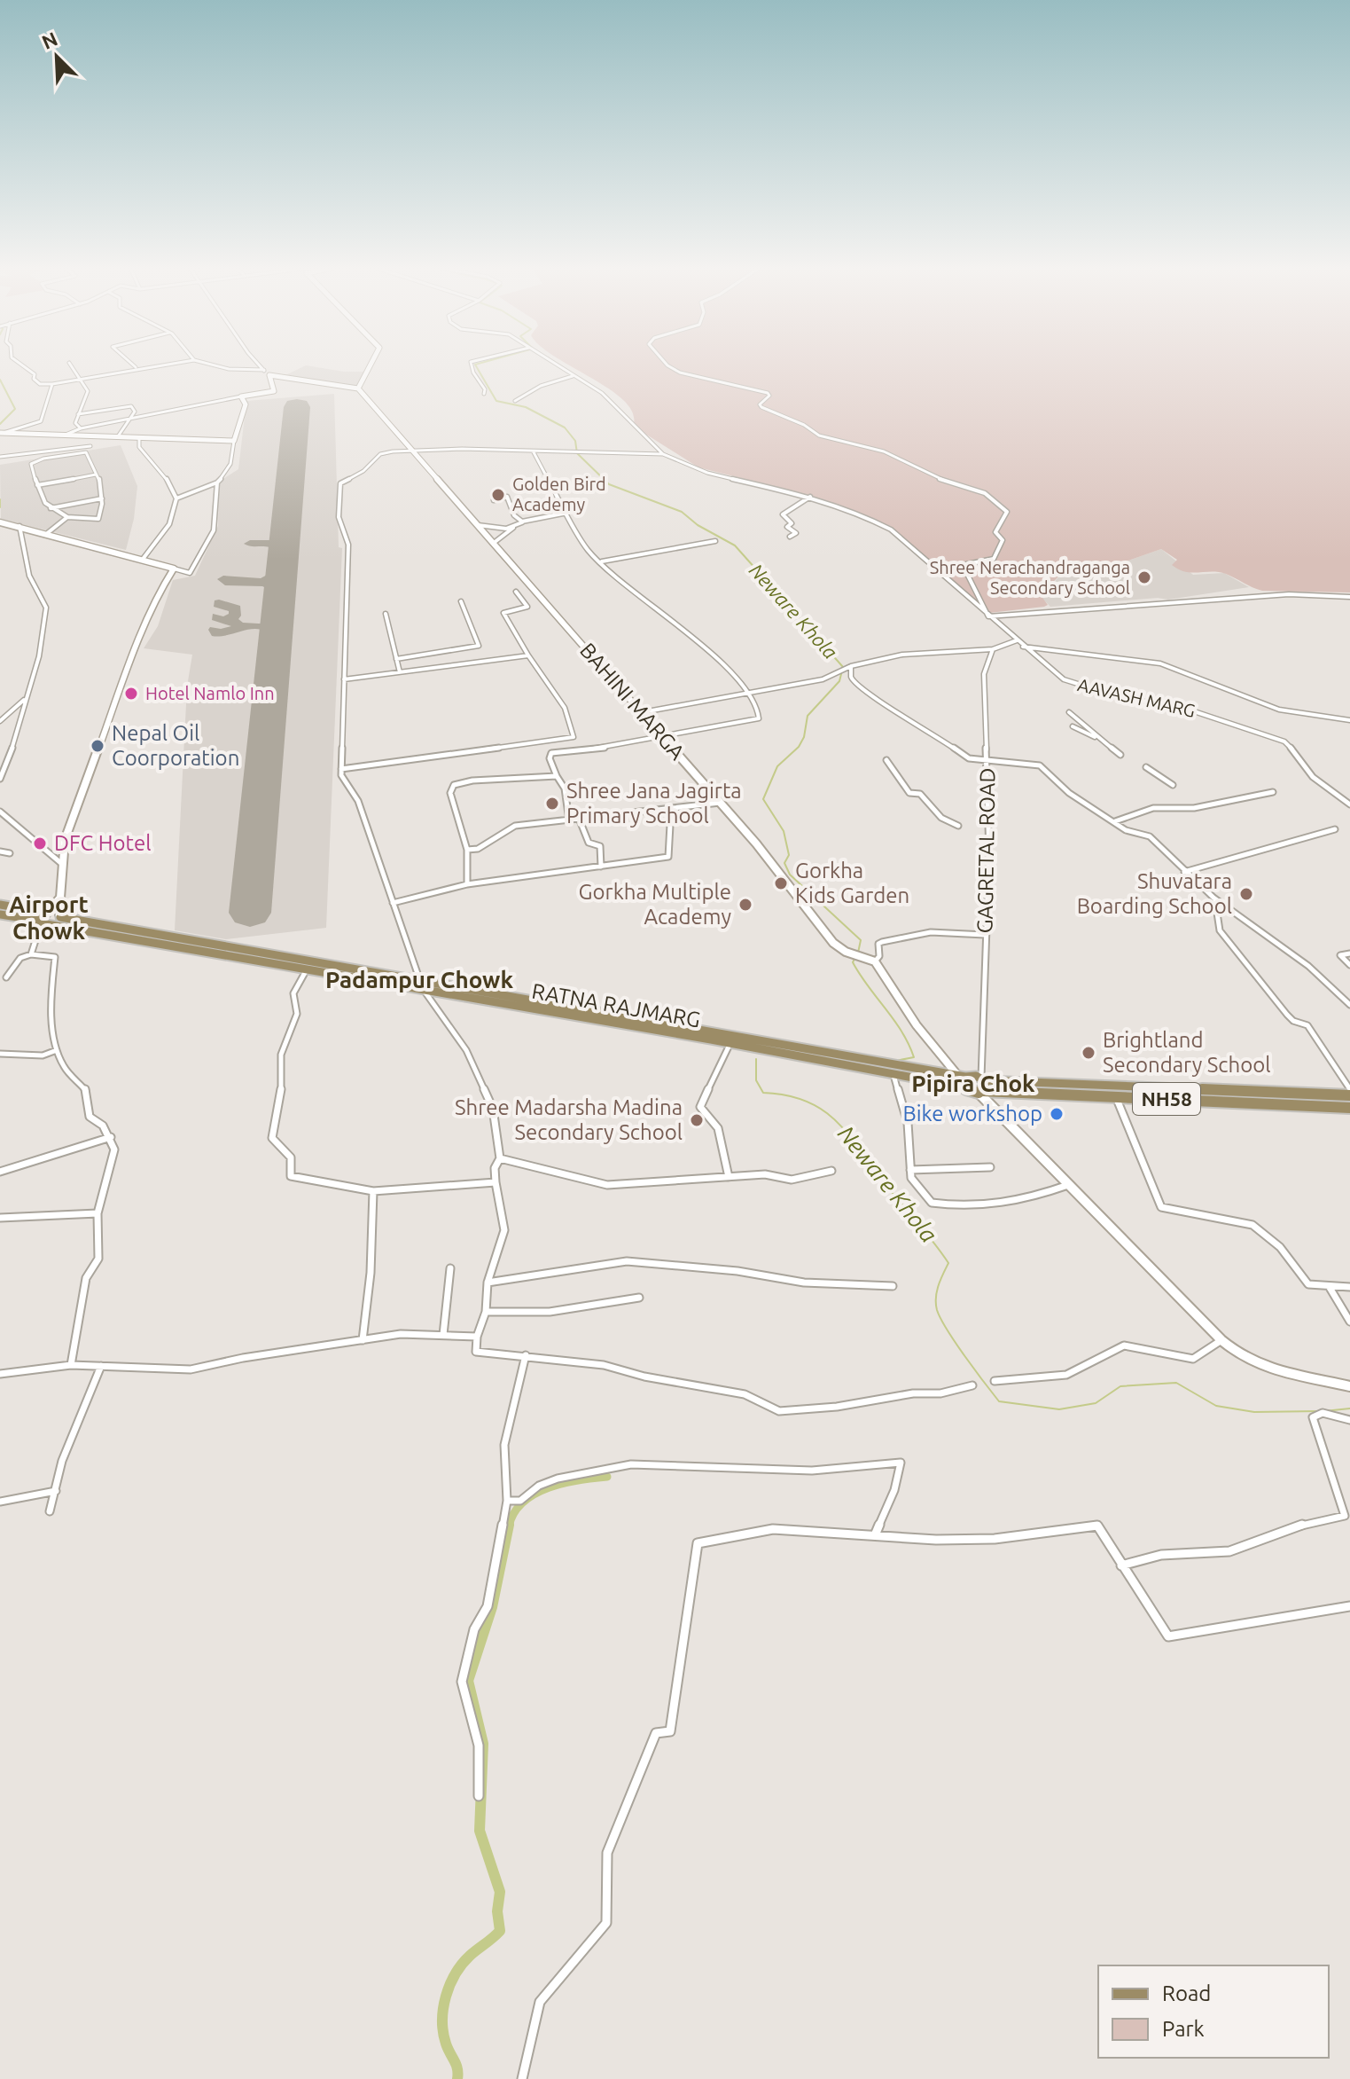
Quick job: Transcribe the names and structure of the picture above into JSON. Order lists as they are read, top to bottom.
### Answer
{
  "streets": {
    "main road": ["RATNA RAJMARG", "NH58"],
    "street": ["AAVASH MARG", "BAHINI MARGA", "GAGRETAL ROAD"]
  },
  "crossings": [
    ["GAGRETAL ROAD", "RATNA RAJMARG"]
  ],
  "districts": ["Airport Chowk", "Padampur Chowk", "Pipira Chok"],
  "water": ["Neware Khola"],
  "places": [
    "Golden Bird Academy",
    "Shree Nerachandraganga Secondary School",
    "Hotel Namlo Inn",
    "Nepal Oil Coorporation",
    "Shree Jana Jagirta Primary School",
    "DFC Hotel",
    "Gorkha Kids Garden",
    "Shuvatara Boarding School",
    "Gorkha Multiple Academy",
    "Brightland Secondary School",
    "Bike workshop",
    "Shree Madarsha Madina Secondary School"
  ],
  "legend": ["Road", "Park"],
  "north": "top left"
}
